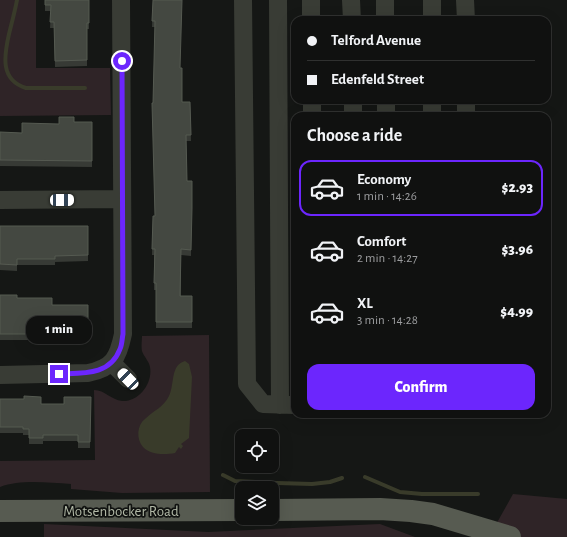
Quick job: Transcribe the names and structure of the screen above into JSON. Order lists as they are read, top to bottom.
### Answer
{
  "streets": {
    "main road": ["Motsenbocker Road"]
  },
  "page": {
    "banner": ["Telford Avenue", "Edenfeld Street"],
    "heading": "Choose a ride",
    "list": [
      {
        "name": "Economy",
        "note": "1 min · 14:26",
        "value": "$2.93"
      },
      {
        "name": "Comfort",
        "note": "2 min · 14:27",
        "value": "$3.96"
      },
      {
        "name": "XL",
        "note": "3 min · 14:28",
        "value": "$4.99"
      }
    ],
    "bubble": "1 min",
    "buttons": "Confirm"
  }
}
